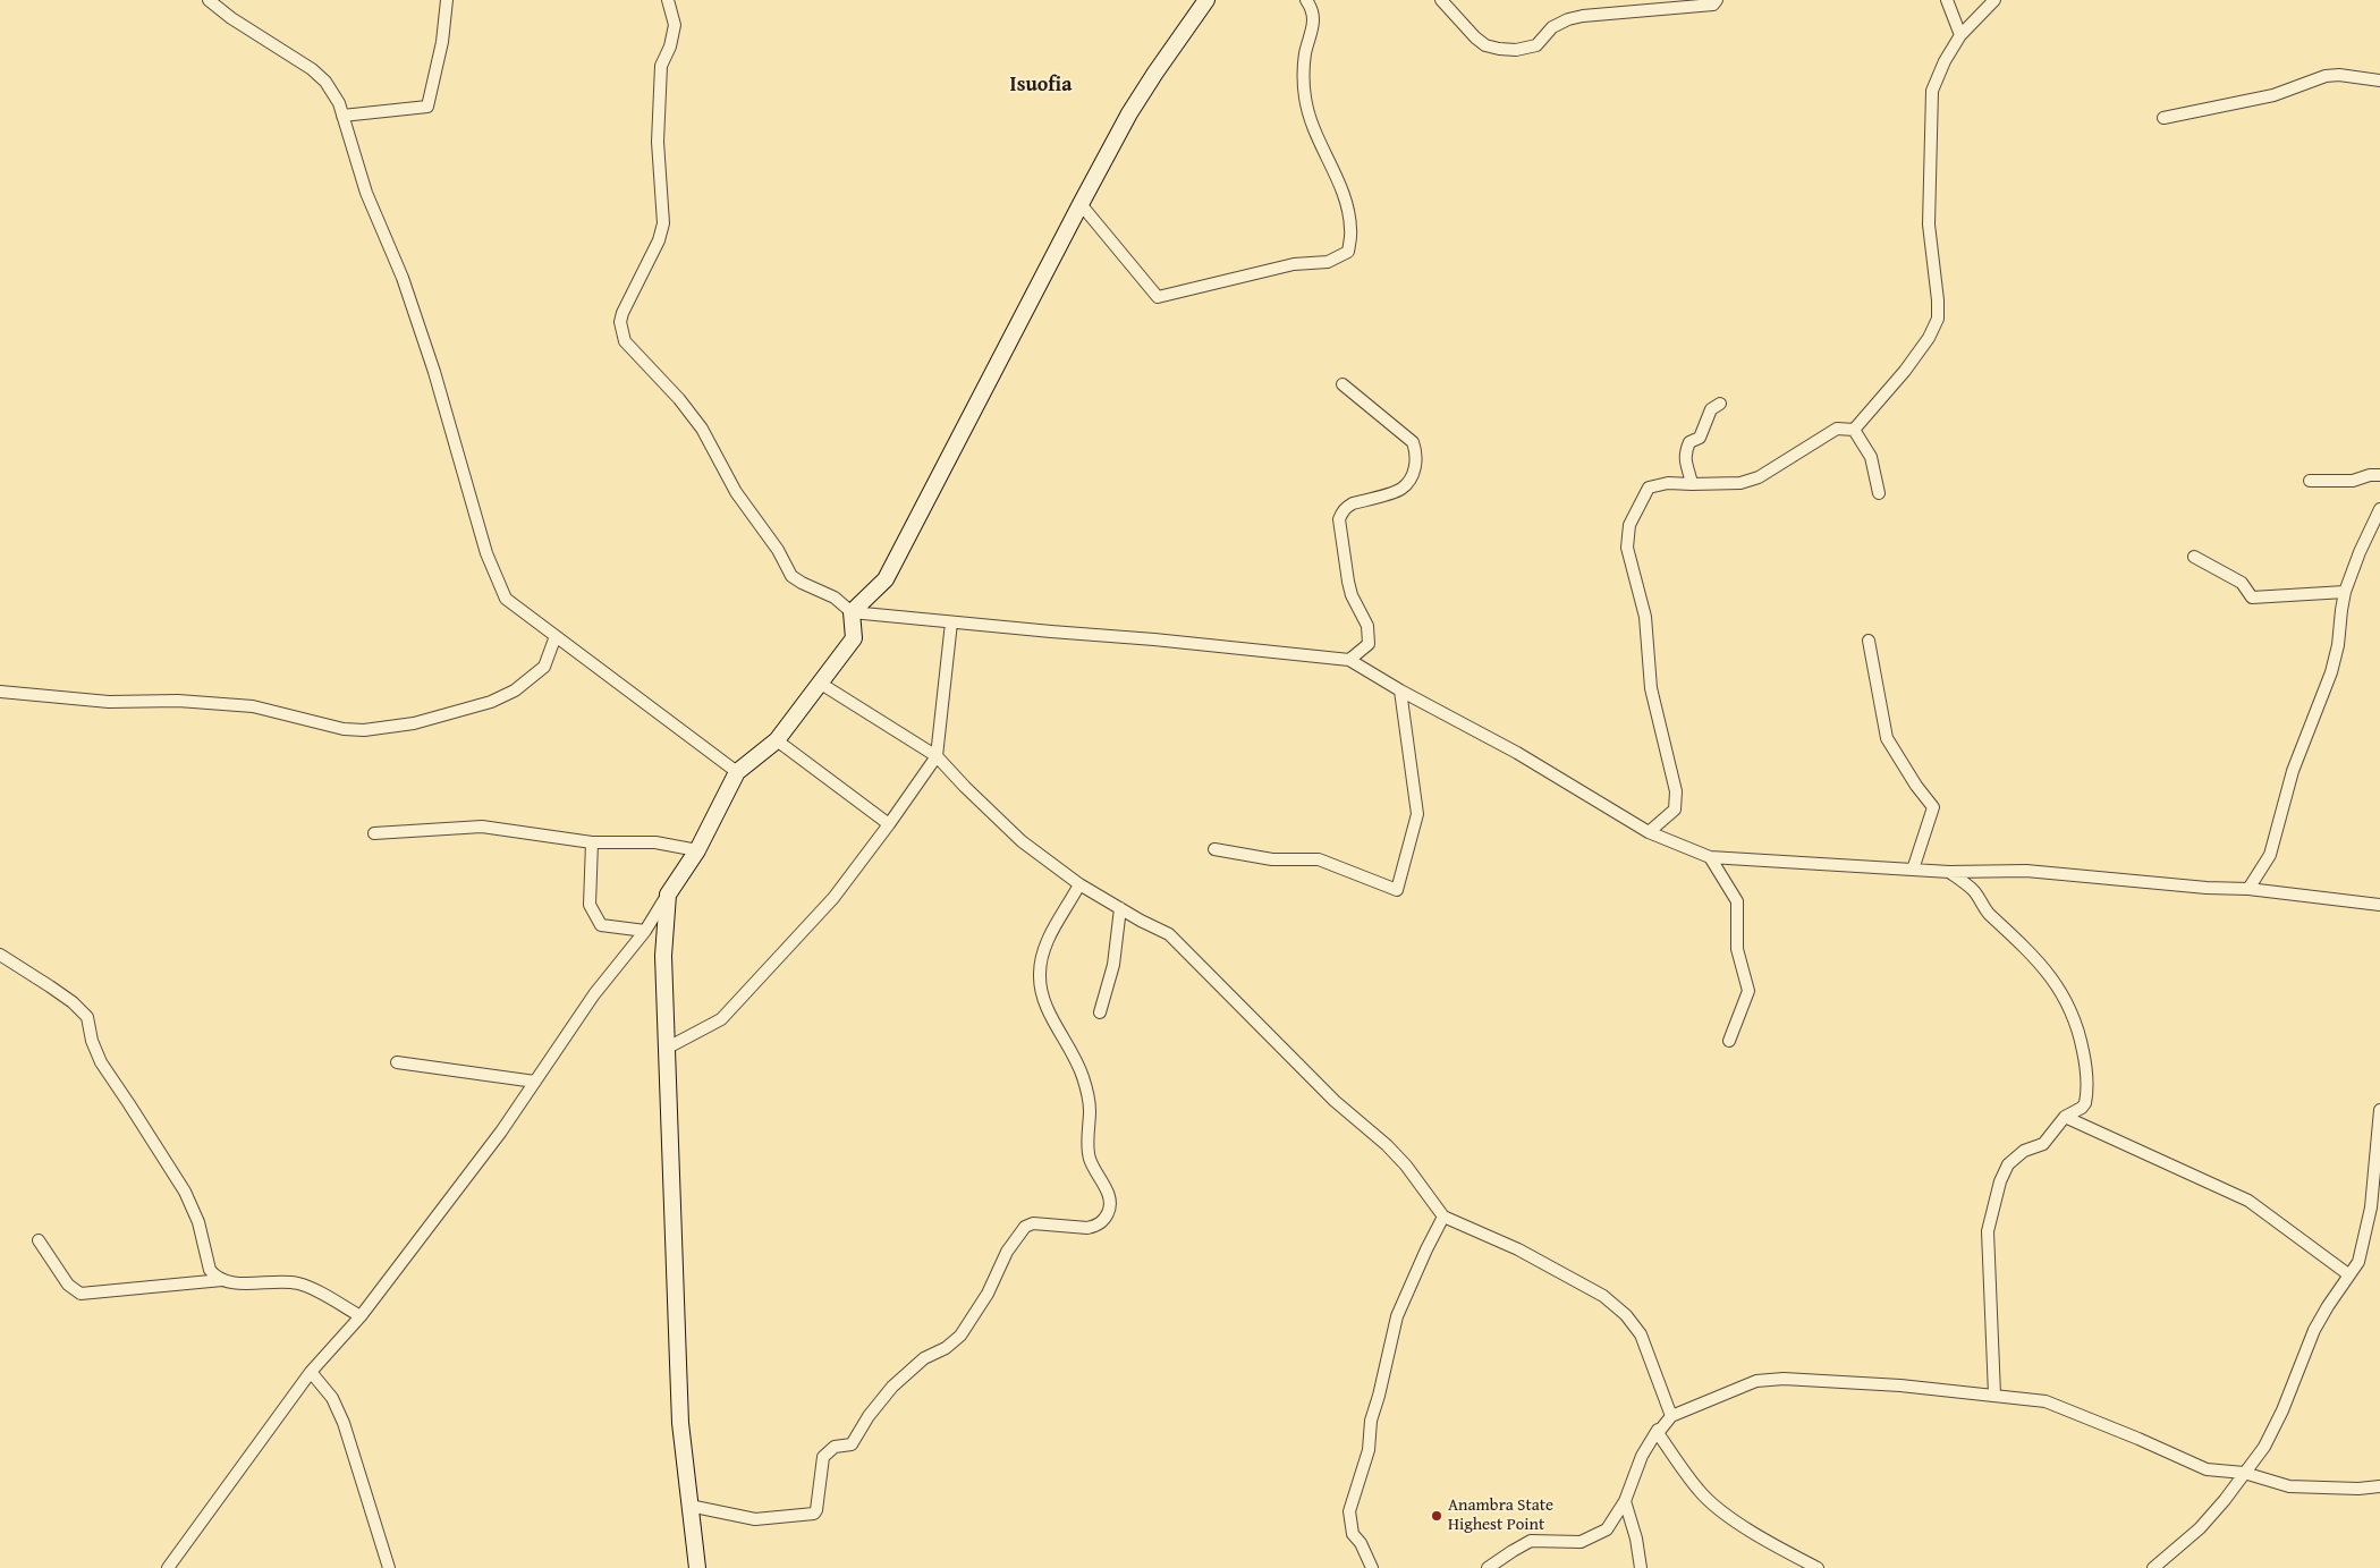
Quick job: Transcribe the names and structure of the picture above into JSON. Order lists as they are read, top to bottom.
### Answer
{
  "districts": ["Isuofia"],
  "places": ["Anambra State Highest Point"]
}
